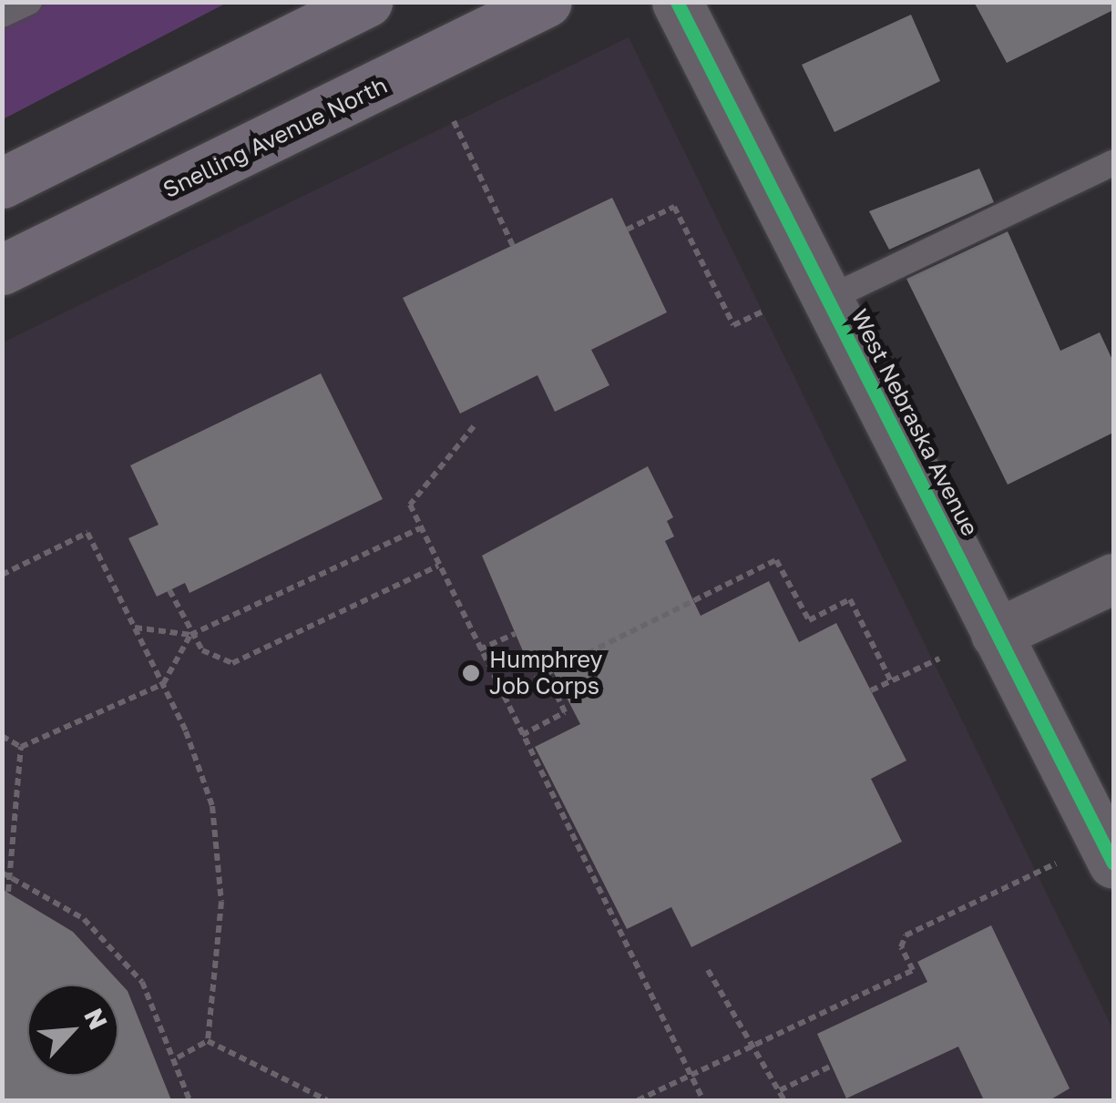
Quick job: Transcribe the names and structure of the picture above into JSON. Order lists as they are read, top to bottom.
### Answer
{
  "streets": {
    "main road": ["Snelling Avenue North"],
    "street": ["West Nebraska Avenue"]
  },
  "places": ["Humphrey Job Corps"],
  "north": "top right"
}
